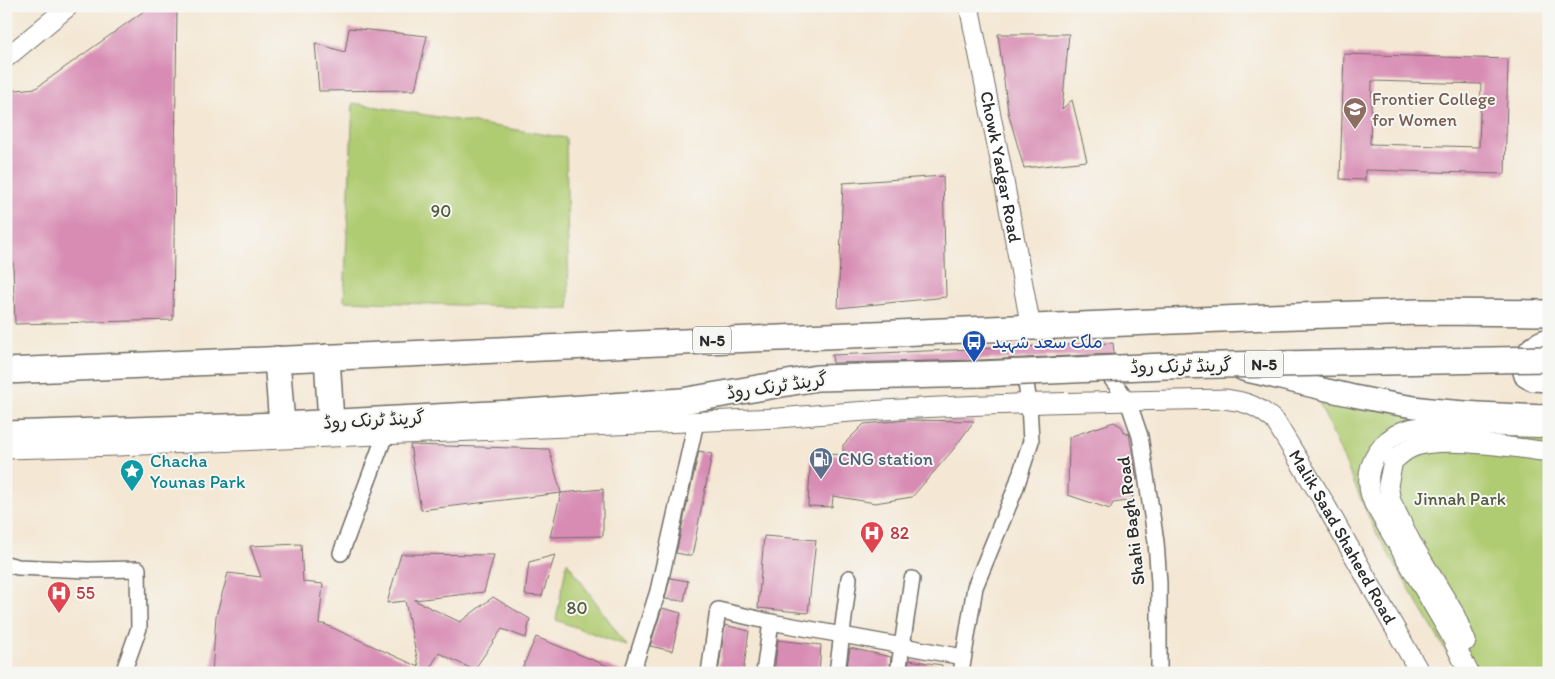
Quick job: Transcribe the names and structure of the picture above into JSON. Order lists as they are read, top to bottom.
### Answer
{
  "streets": {
    "highway": ["N-5", "گرینڈ ٹرنک روڈ"],
    "street": ["Chowk Yadgar Road", "Shahi Bagh Road", "Malik Saad Shaheed Road"]
  },
  "crossings": [
    ["Chowk Yadgar Road", "N-5"],
    ["Shahi Bagh Road", "Malik Saad Shaheed Road"]
  ],
  "parks": ["90", "Jinnah Park", "80"],
  "places": {
    "school or university": ["Frontier College for Women"],
    "bus stop": ["ملک سعد شہید"],
    "fuel station": ["CNG station"],
    "place": ["Chacha Younas Park"],
    "hospital": ["82", "55"]
  }
}
